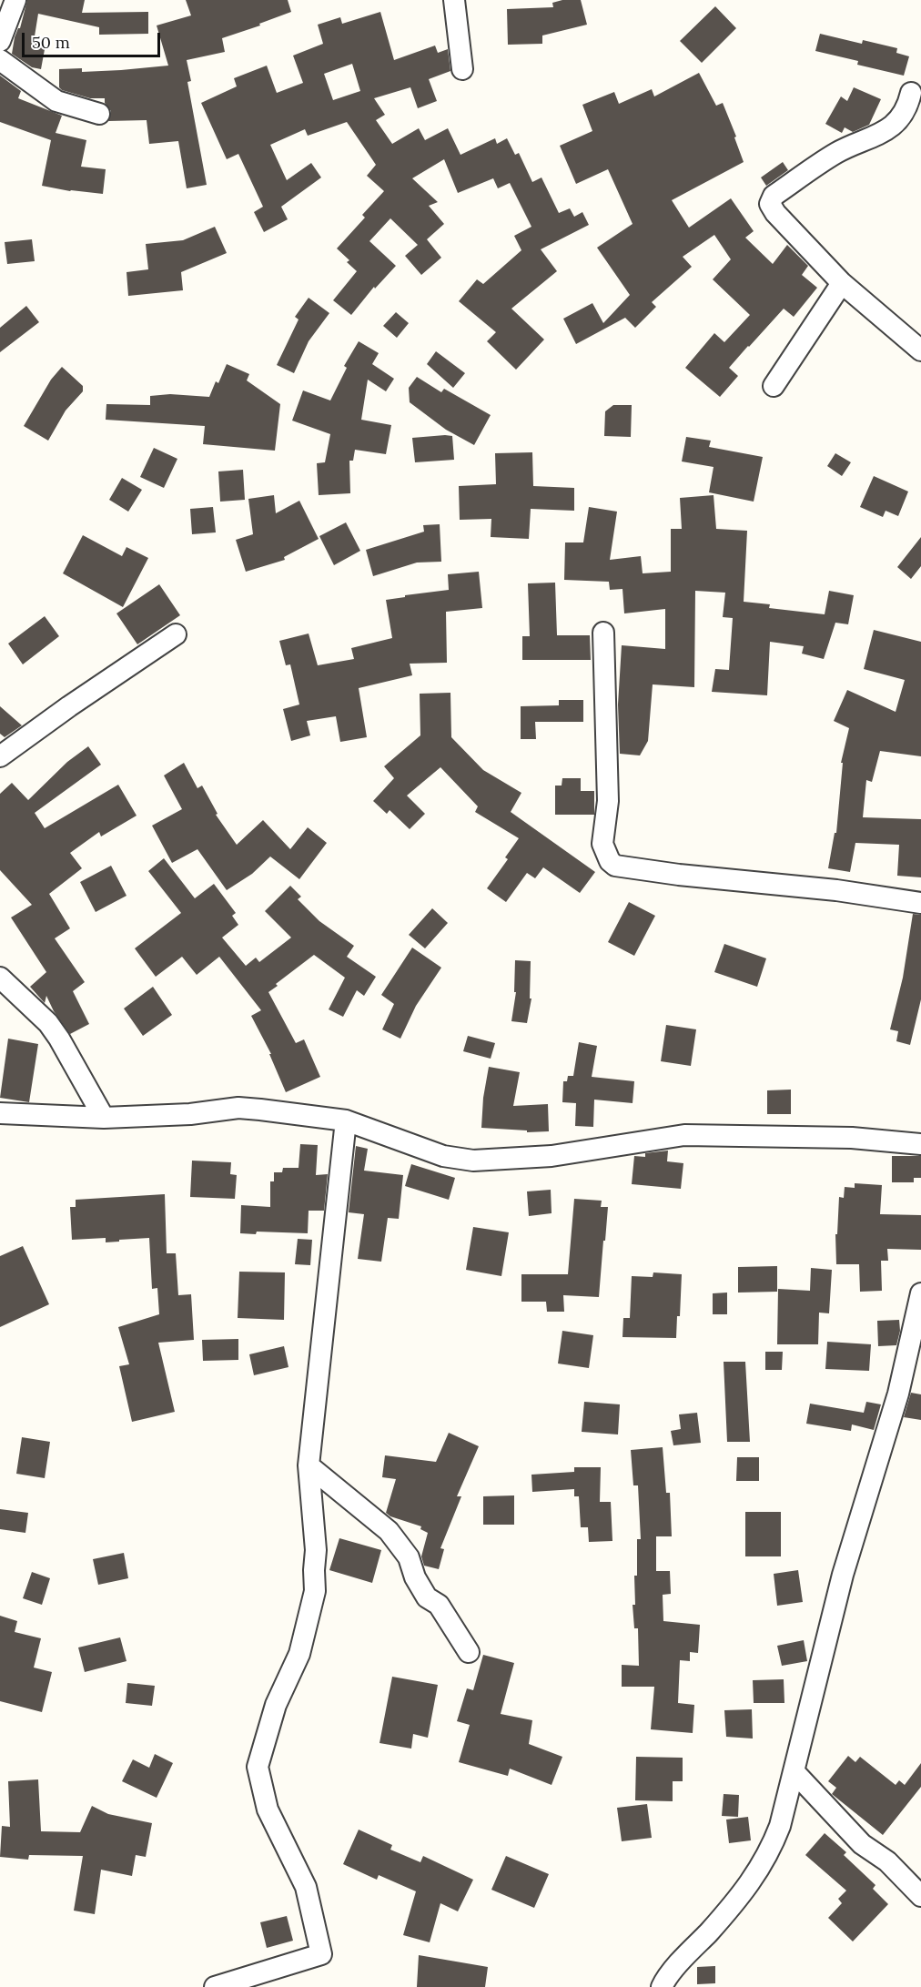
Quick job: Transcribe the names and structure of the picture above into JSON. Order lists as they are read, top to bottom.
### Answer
{
  "scale_bar": "50 m"
}
